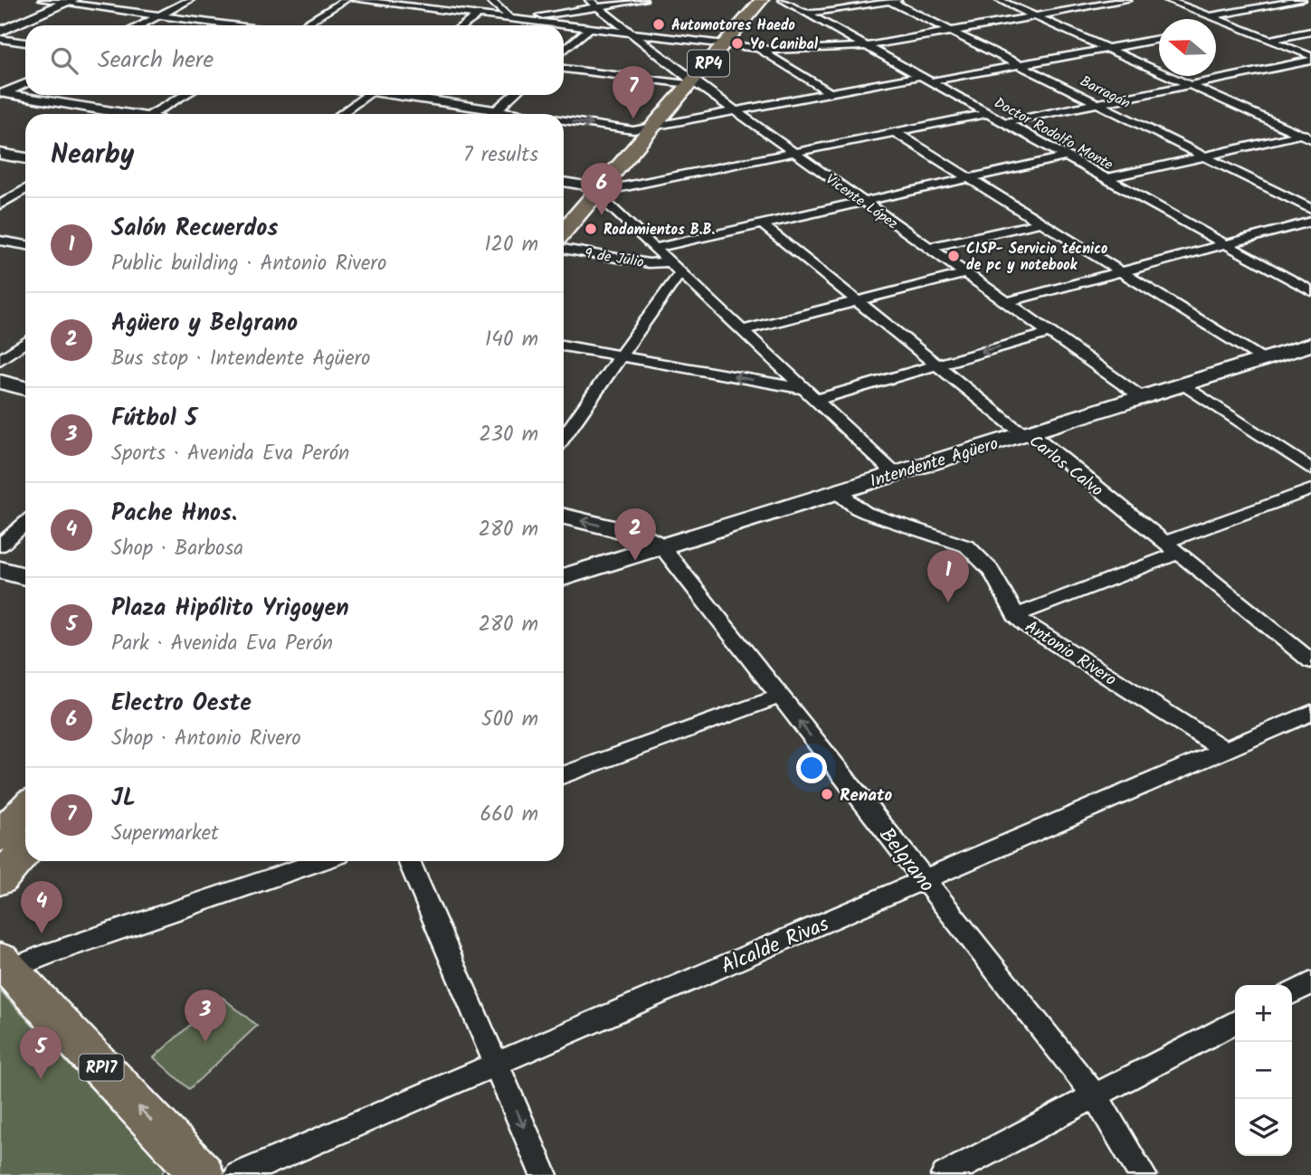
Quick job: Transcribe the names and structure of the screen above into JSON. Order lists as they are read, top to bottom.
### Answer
{
  "streets": {
    "main road": ["RP4", "RP17"],
    "street": [
      "Barragán",
      "Doctor Rodolfo Monte",
      "Vicente López",
      "9 de Julio",
      "Intendente Agüero",
      "Carlos Calvo",
      "Antonio Rivero",
      "Belgrano",
      "Alcalde Rivas"
    ]
  },
  "crossings": [
    ["RP4", "Vicente López"],
    ["Vicente López", "Intendente Agüero"],
    ["Intendente Agüero", "Carlos Calvo"],
    ["Intendente Agüero", "Antonio Rivero"],
    ["Intendente Agüero", "Belgrano"],
    ["Antonio Rivero", "Alcalde Rivas"],
    ["Belgrano", "Alcalde Rivas"]
  ],
  "one_way": ["Belgrano"],
  "places": [
    "Automotores Haedo",
    "Yo Canibal",
    "Rodamientos B.B.",
    "CISP- Servicio técnico de pc y notebook",
    "Renato"
  ],
  "north": "left",
  "page": {
    "search": "Search here",
    "pins": [
      "7",
      "6",
      "2",
      "1",
      "4",
      "3",
      "5"
    ],
    "heading": ["Nearby", "7 results"],
    "list": [
      {
        "mark": "1",
        "name": "Salón Recuerdos",
        "note": "Public building · Antonio Rivero",
        "value": "120 m"
      },
      {
        "mark": "2",
        "name": "Agüero y Belgrano",
        "note": "Bus stop · Intendente Agüero",
        "value": "140 m"
      },
      {
        "mark": "3",
        "name": "Fútbol 5",
        "note": "Sports · Avenida Eva Perón",
        "value": "230 m"
      },
      {
        "mark": "4",
        "name": "Pache Hnos.",
        "note": "Shop · Barbosa",
        "value": "280 m"
      },
      {
        "mark": "5",
        "name": "Plaza Hipólito Yrigoyen",
        "note": "Park · Avenida Eva Perón",
        "value": "280 m"
      },
      {
        "mark": "6",
        "name": "Electro Oeste",
        "note": "Shop · Antonio Rivero",
        "value": "500 m"
      },
      {
        "mark": "7",
        "name": "JL",
        "note": "Supermarket",
        "value": "660 m"
      }
    ],
    "map_buttons": ["+", "−"]
  }
}
